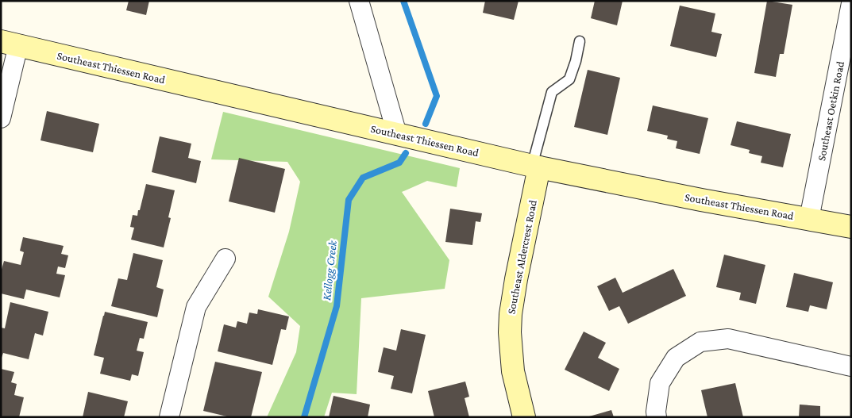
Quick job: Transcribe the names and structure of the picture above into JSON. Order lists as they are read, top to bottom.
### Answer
{
  "streets": {
    "main road": ["Southeast Thiessen Road", "Southeast Aldercrest Road"],
    "street": ["Southeast Oetkin Road"]
  },
  "crossings": [
    ["Southeast Thiessen Road", "Southeast Oetkin Road"],
    ["Southeast Thiessen Road", "Southeast Aldercrest Road"]
  ],
  "water": ["Kellogg Creek"]
}
